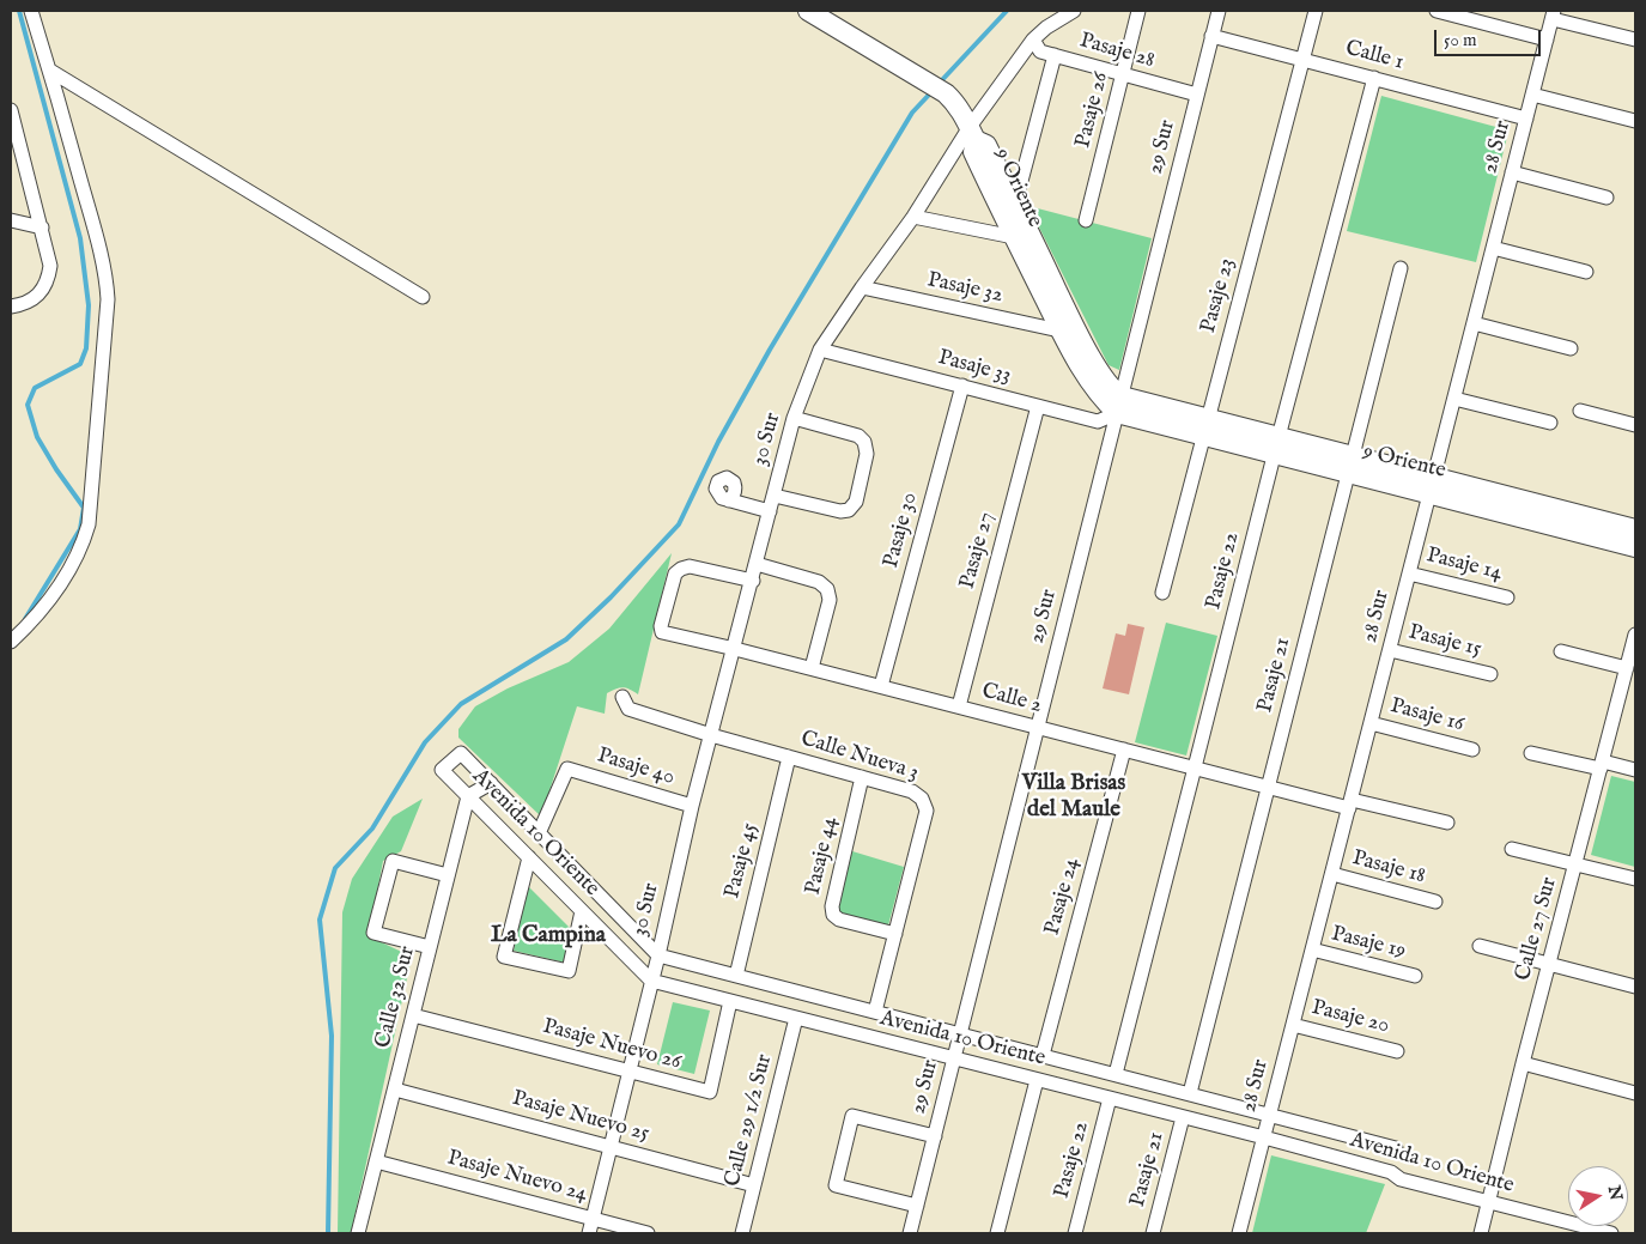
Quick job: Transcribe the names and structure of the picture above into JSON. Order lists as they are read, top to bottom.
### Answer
{
  "streets": {
    "street": [
      "Pasaje 28",
      "Calle 1",
      "Pasaje 26",
      "29 Sur",
      "28 Sur",
      "9 Oriente",
      "Pasaje 32",
      "Pasaje 23",
      "Pasaje 33",
      "30 Sur",
      "Pasaje 30",
      "Pasaje 27",
      "Pasaje 14",
      "Pasaje 22",
      "Pasaje 15",
      "Pasaje 21",
      "Calle 2",
      "Pasaje 16",
      "Calle Nueva 3",
      "Pasaje 40",
      "Avenida 10 Oriente",
      "Pasaje 44",
      "Pasaje 45",
      "Pasaje 18",
      "Pasaje 24",
      "Calle 27 Sur",
      "Pasaje 19",
      "Calle 32 Sur",
      "Pasaje 20",
      "Pasaje Nuevo 26",
      "Pasaje Nuevo 25",
      "Calle 29 1/2 Sur",
      "Pasaje Nuevo 24"
    ]
  },
  "crossings": [
    ["Pasaje 28", "Pasaje 26"],
    ["Pasaje 28", "29 Sur"],
    ["Pasaje 28", "30 Sur"],
    ["Calle 1", "29 Sur"],
    ["Calle 1", "28 Sur"],
    ["Calle 1", "Pasaje 23"],
    ["Calle 1", "Pasaje 22"],
    ["29 Sur", "9 Oriente"],
    ["29 Sur", "Pasaje 33"],
    ["29 Sur", "Calle 2"],
    ["29 Sur", "Avenida 10 Oriente"],
    ["28 Sur", "9 Oriente"],
    ["28 Sur", "Pasaje 14"],
    ["28 Sur", "Pasaje 15"],
    ["28 Sur", "Calle 2"],
    ["28 Sur", "Pasaje 16"],
    ["28 Sur", "Avenida 10 Oriente"],
    ["28 Sur", "Pasaje 18"],
    ["28 Sur", "Pasaje 19"],
    ["28 Sur", "Pasaje 20"],
    ["9 Oriente", "Pasaje 32"],
    ["9 Oriente", "Pasaje 23"],
    ["9 Oriente", "Pasaje 33"],
    ["9 Oriente", "30 Sur"],
    ["9 Oriente", "Pasaje 22"],
    ["9 Oriente", "Pasaje 21"],
    ["Pasaje 32", "30 Sur"],
    ["Pasaje 33", "30 Sur"],
    ["Pasaje 33", "Pasaje 30"],
    ["Pasaje 33", "Pasaje 27"],
    ["30 Sur", "Calle 2"],
    ["30 Sur", "Calle Nueva 3"],
    ["30 Sur", "Pasaje 40"],
    ["30 Sur", "Avenida 10 Oriente"],
    ["30 Sur", "Pasaje Nuevo 26"],
    ["30 Sur", "Pasaje Nuevo 25"],
    ["30 Sur", "Pasaje Nuevo 24"],
    ["Pasaje 30", "Calle 2"],
    ["Pasaje 27", "Calle 2"],
    ["Pasaje 22", "Calle 2"],
    ["Pasaje 22", "Avenida 10 Oriente"],
    ["Pasaje 21", "Calle 2"],
    ["Pasaje 21", "Avenida 10 Oriente"],
    ["Calle 2", "Pasaje 24"],
    ["Calle Nueva 3", "Avenida 10 Oriente"],
    ["Calle Nueva 3", "Pasaje 44"],
    ["Calle Nueva 3", "Pasaje 45"],
    ["Pasaje 40", "Avenida 10 Oriente"],
    ["Avenida 10 Oriente", "Pasaje 45"],
    ["Avenida 10 Oriente", "Pasaje 24"],
    ["Avenida 10 Oriente", "Calle 27 Sur"],
    ["Avenida 10 Oriente", "Calle 32 Sur"],
    ["Avenida 10 Oriente", "Pasaje Nuevo 26"],
    ["Avenida 10 Oriente", "Calle 29 1/2 Sur"],
    ["Calle 32 Sur", "Pasaje Nuevo 26"],
    ["Calle 32 Sur", "Pasaje Nuevo 25"],
    ["Calle 32 Sur", "Pasaje Nuevo 24"],
    ["Pasaje Nuevo 25", "Calle 29 1/2 Sur"]
  ],
  "districts": ["Villa Brisas del Maule", "La Campina"],
  "scale_bar": "50 m",
  "north": "right"
}
